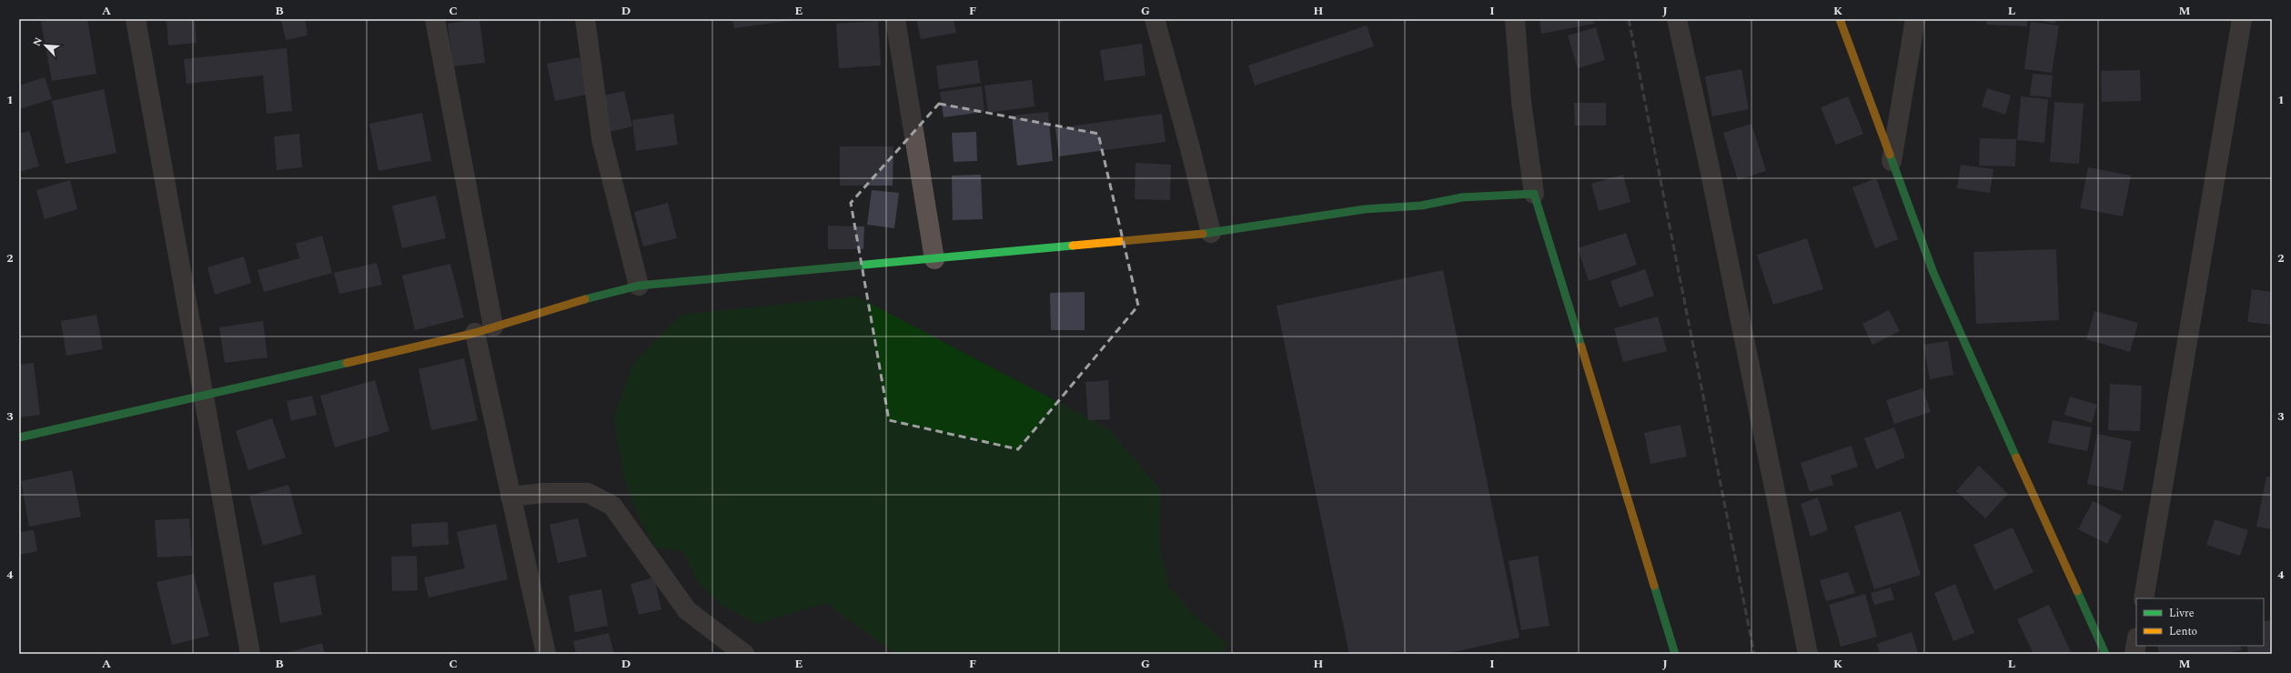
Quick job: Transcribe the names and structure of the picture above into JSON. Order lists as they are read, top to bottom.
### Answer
{
  "legend": ["Livre", "Lento"],
  "north": "top left",
  "grid": {
    "columns": [
      "A",
      "B",
      "C",
      "D",
      "E",
      "F",
      "G",
      "H",
      "I",
      "J",
      "K",
      "L",
      "M"
    ],
    "rows": [
      "1",
      "2",
      "3",
      "4"
    ]
  }
}
